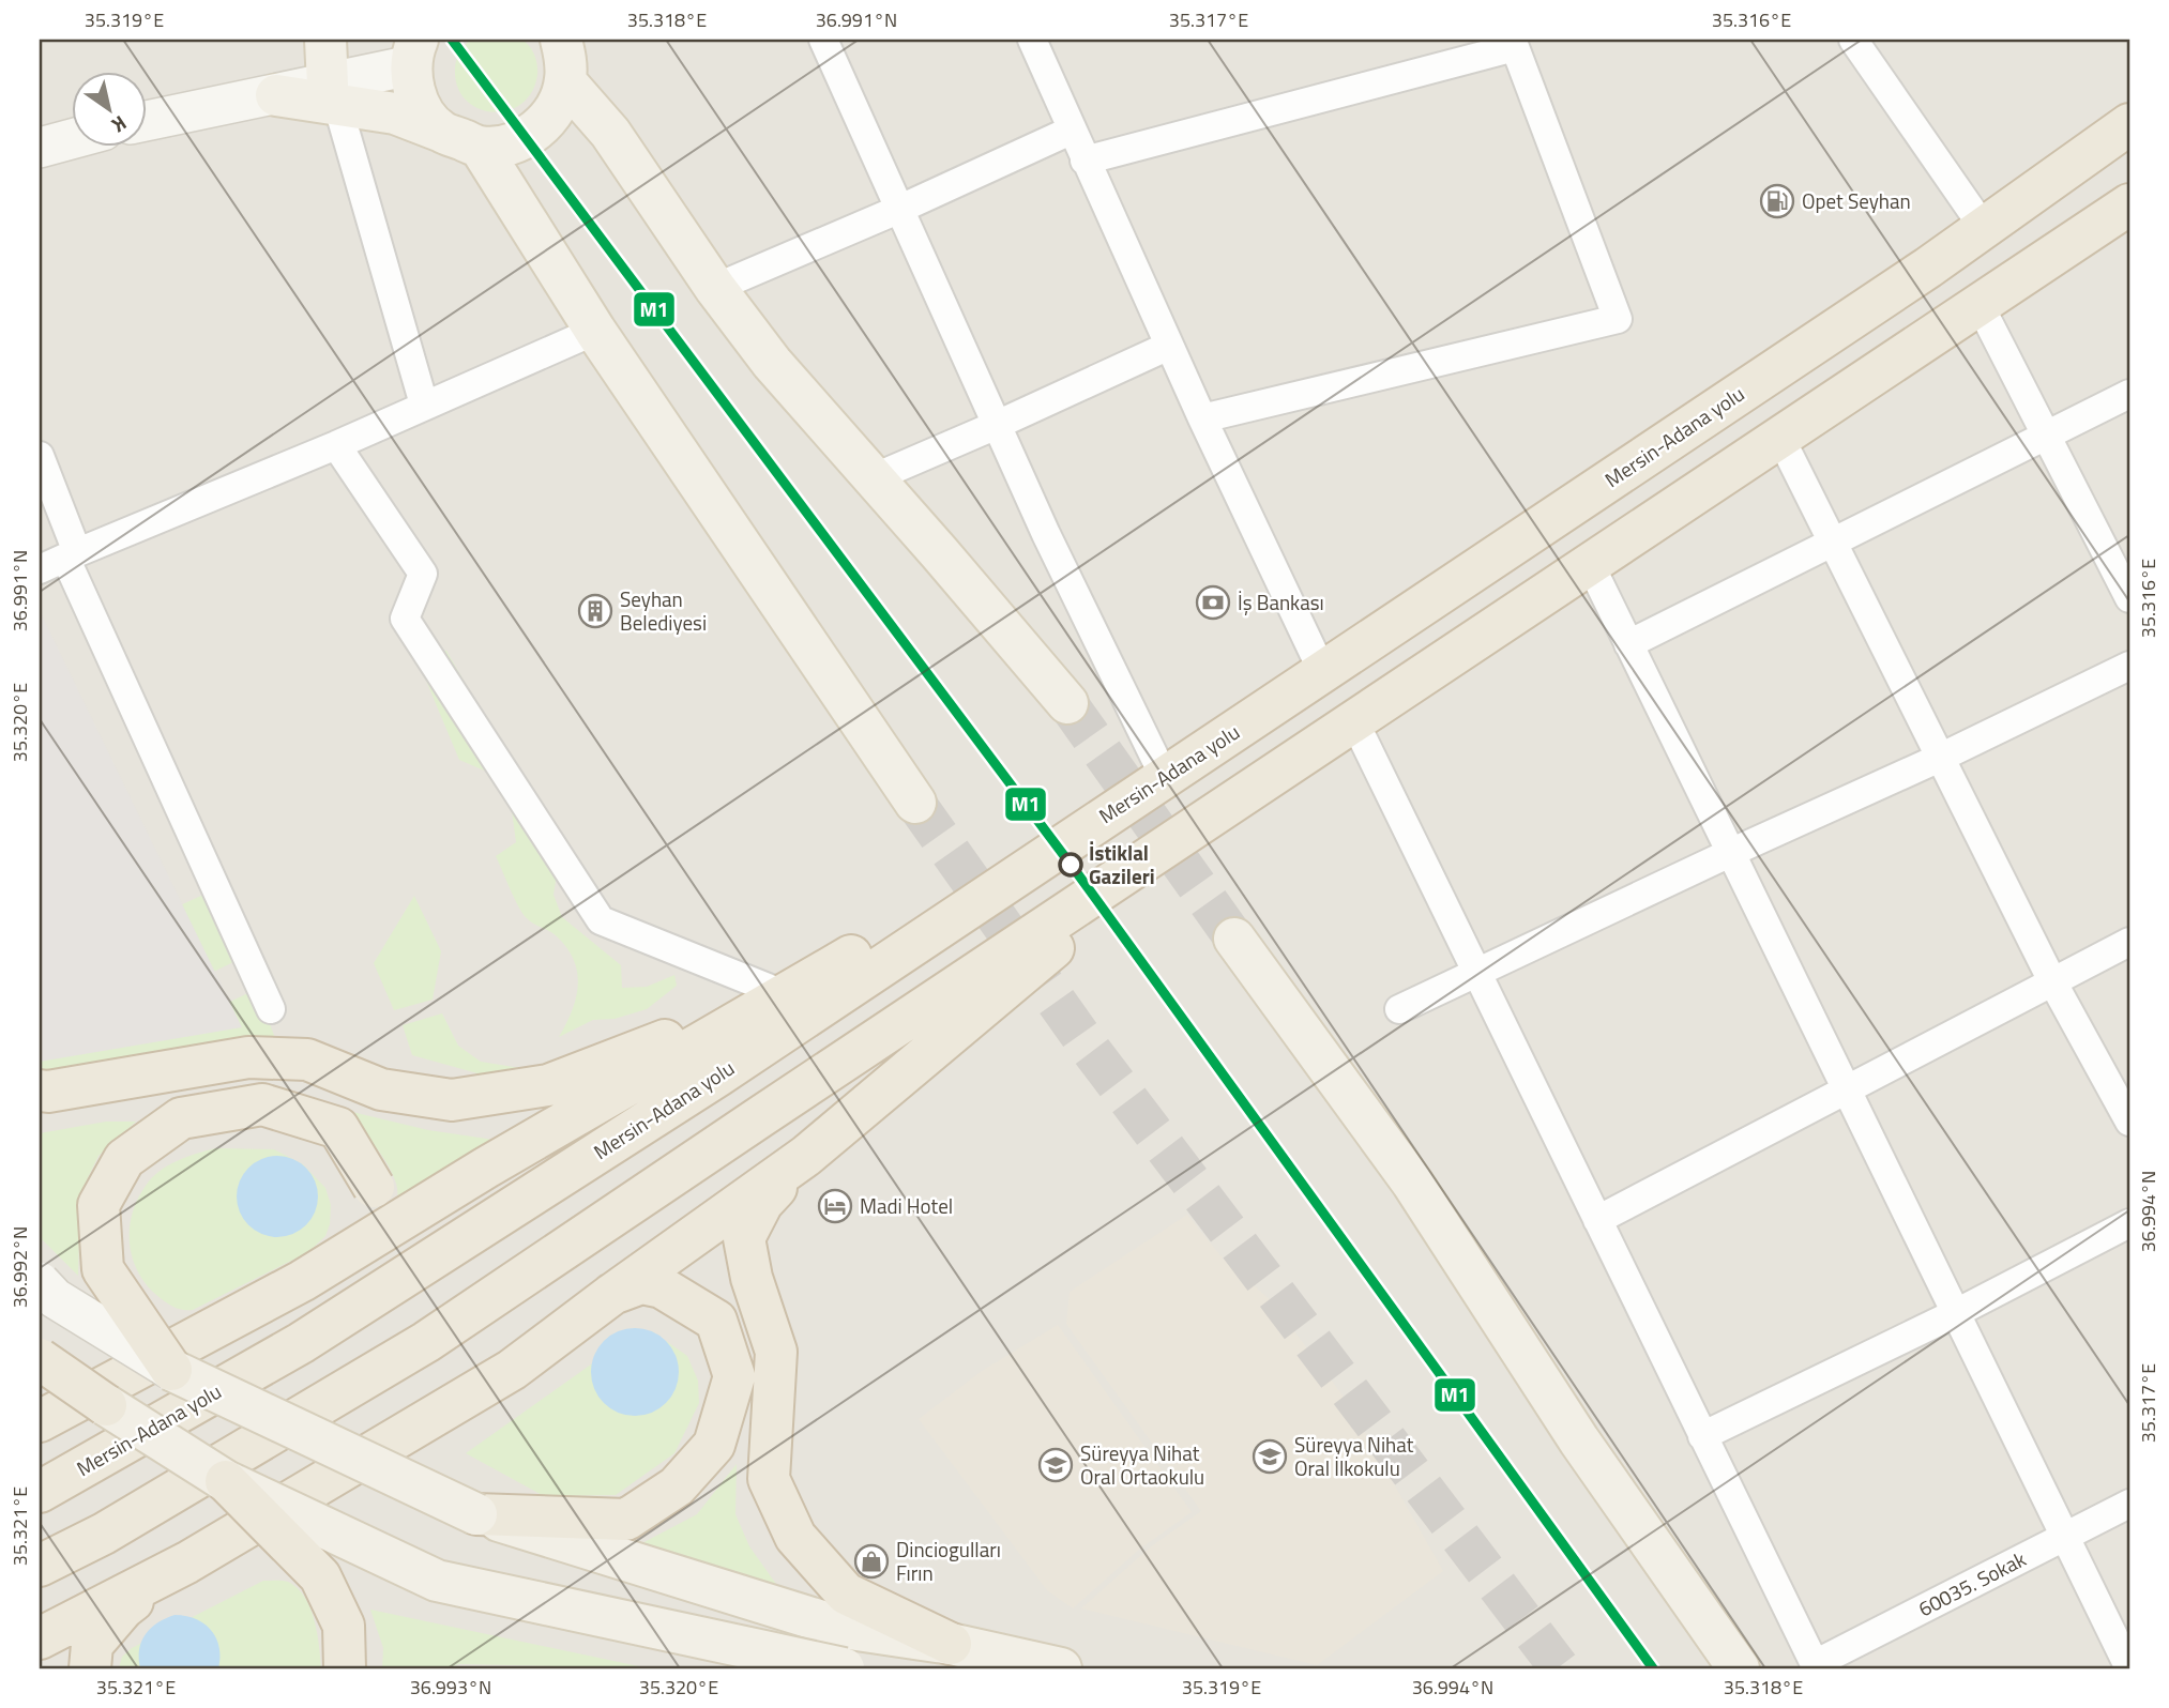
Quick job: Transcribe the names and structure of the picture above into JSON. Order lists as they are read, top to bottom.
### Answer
{
  "streets": {
    "highway": ["Mersin-Adana yolu"],
    "street": ["60035. Sokak"]
  },
  "places": {
    "fuel station": ["Opet Seyhan"],
    "bank": ["İş Bankası"],
    "building": ["Seyhan Belediyesi"],
    "other": ["İstiklal Gazileri"],
    "hotel": ["Madi Hotel"],
    "school or university": ["Süreyya Nihat Oral İlkokulu", "Süreyya Nihat Oral Ortaokulu"],
    "shop": ["Dinciogulları Fırın"]
  },
  "lines": ["transit line M1"],
  "north": "bottom right",
  "coordinates": [
    "35.319°E",
    "35.318°E",
    "36.991°N",
    "35.317°E",
    "35.316°E",
    "35.320°E",
    "36.994°N",
    "36.992°N",
    "35.321°E",
    "36.993°N"
  ]
}
